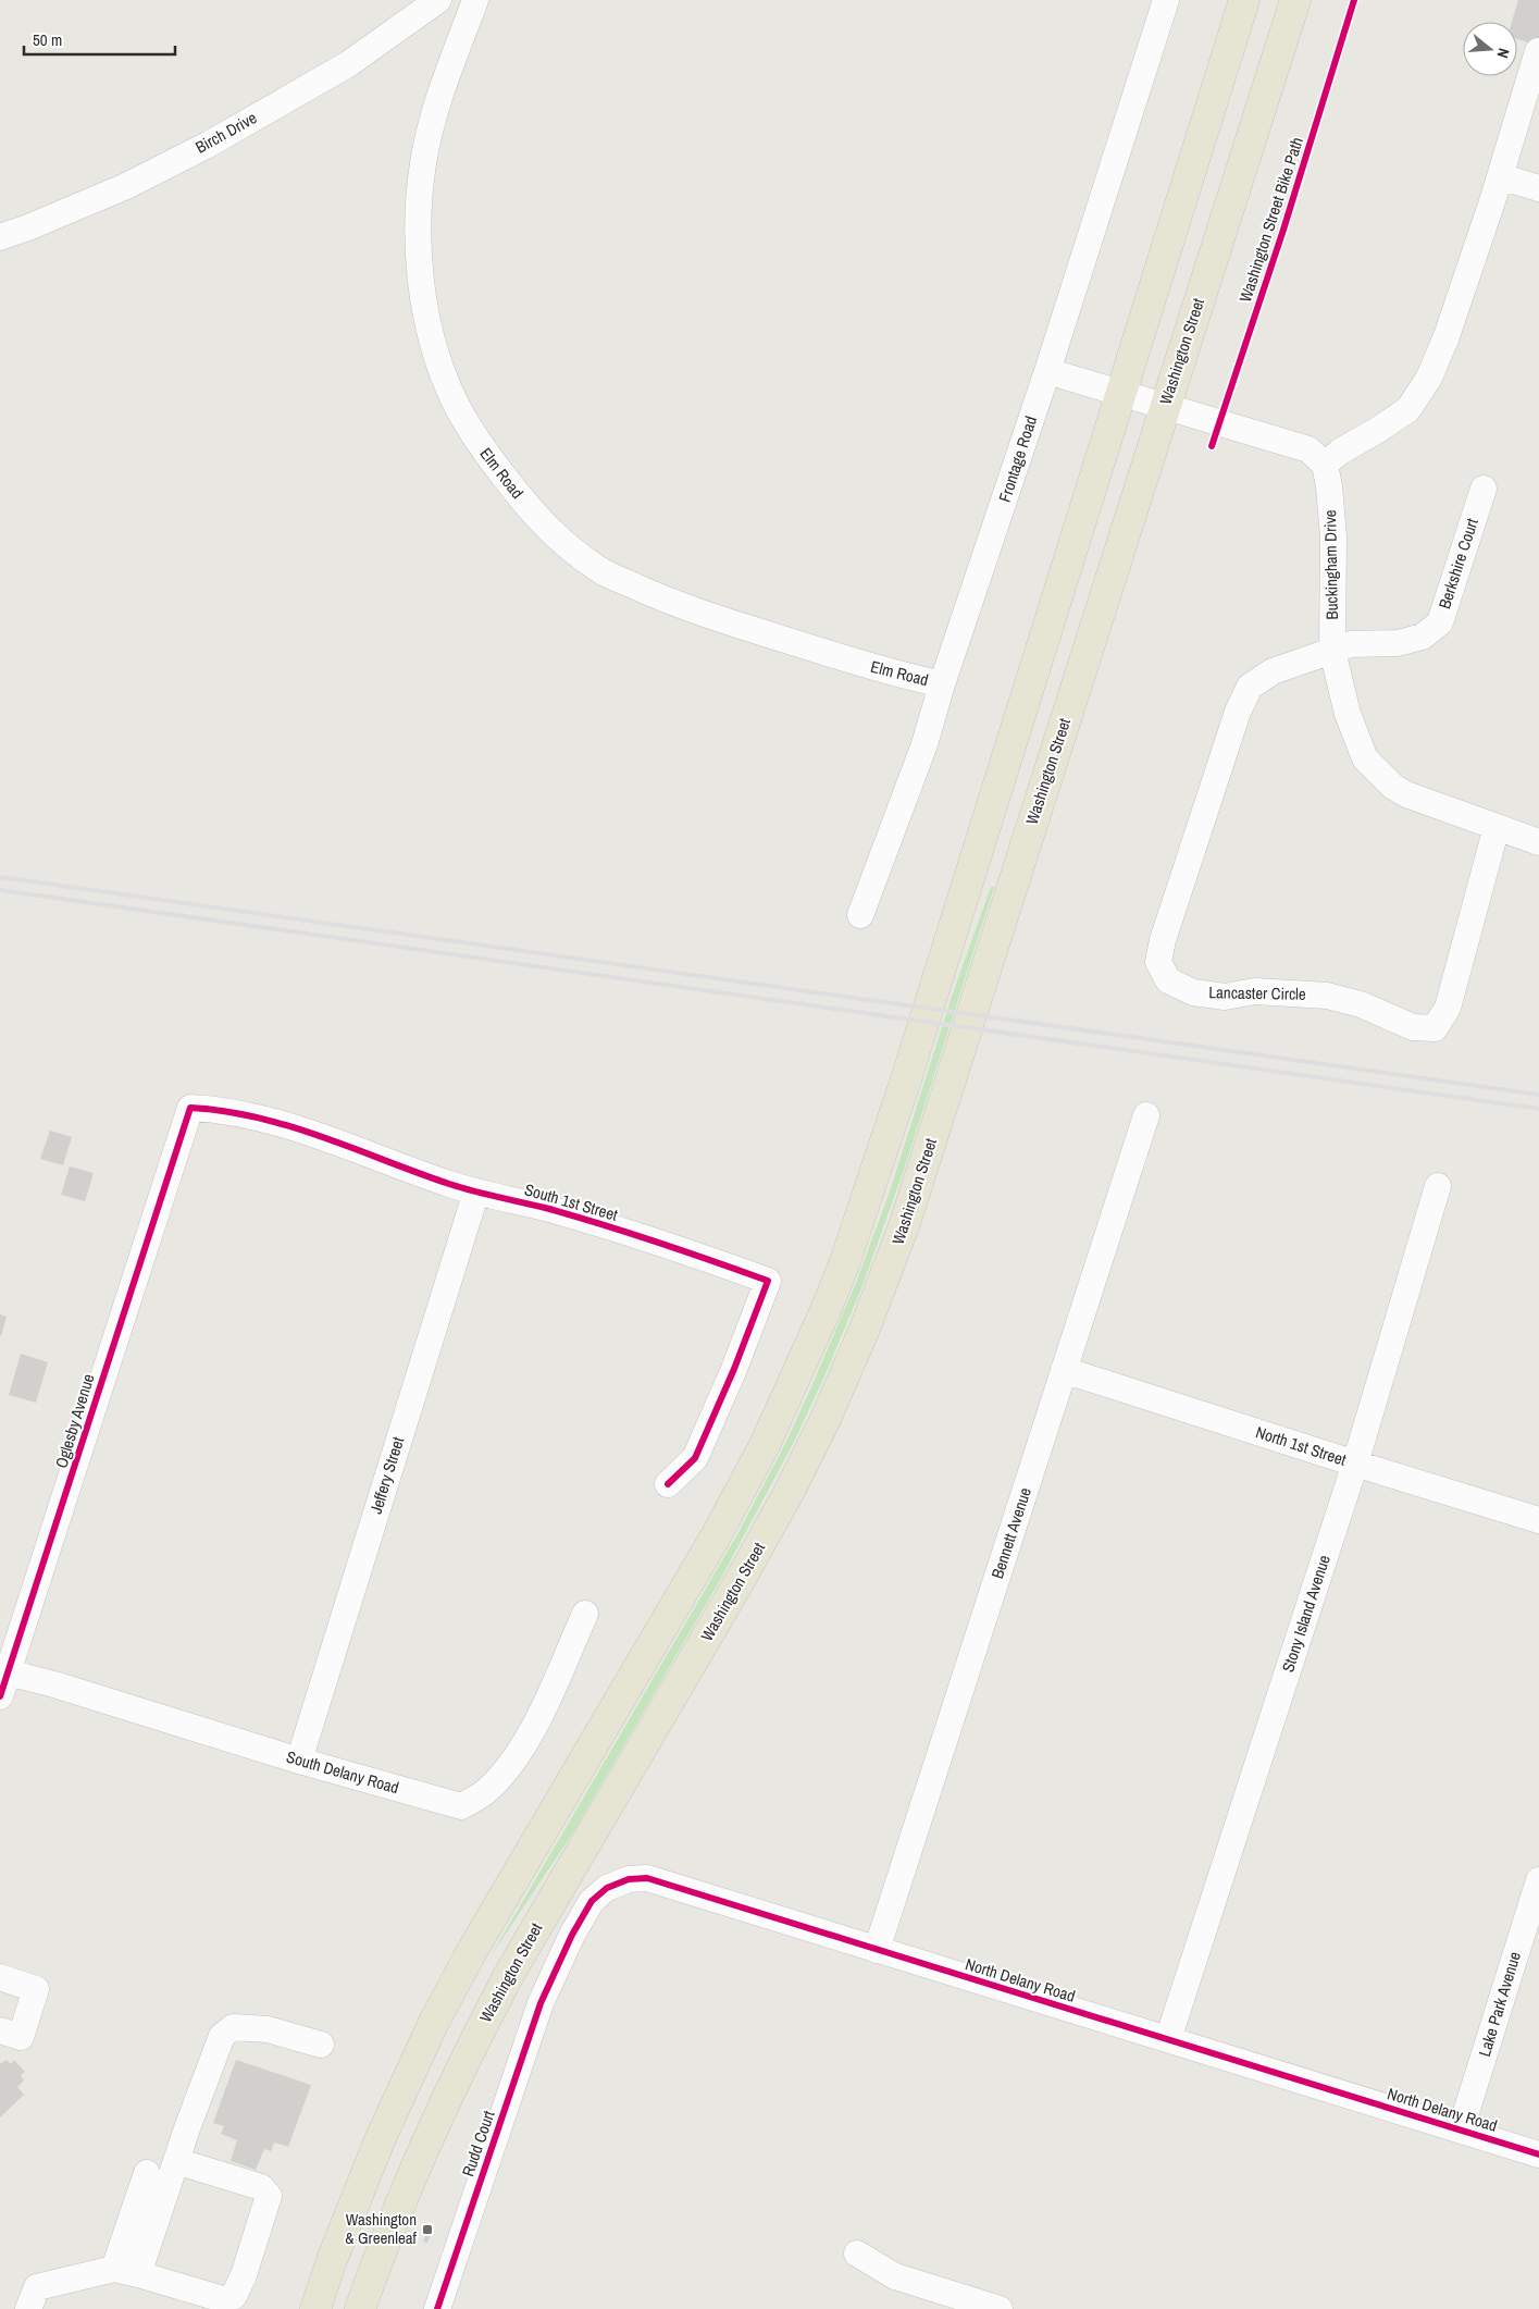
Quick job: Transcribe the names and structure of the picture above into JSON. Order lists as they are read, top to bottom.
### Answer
{
  "streets": {
    "main road": ["Washington Street"],
    "street": [
      "Birch Drive",
      "Frontage Road",
      "Elm Road",
      "Berkshire Court",
      "Buckingham Drive",
      "Lancaster Circle",
      "South 1st Street",
      "Oglesby Avenue",
      "North 1st Street",
      "Jeffery Street",
      "Bennett Avenue",
      "Stony Island Avenue",
      "South Delany Road",
      "North Delany Road",
      "Lake Park Avenue",
      "Rudd Court"
    ],
    "cycle path": ["Washington Street Bike Path"]
  },
  "crossings": [
    ["Frontage Road", "Elm Road"],
    ["Berkshire Court", "Buckingham Drive"],
    ["Berkshire Court", "Lancaster Circle"],
    ["Buckingham Drive", "Lancaster Circle"],
    ["South 1st Street", "Oglesby Avenue"],
    ["South 1st Street", "Jeffery Street"],
    ["Oglesby Avenue", "South Delany Road"],
    ["North 1st Street", "Bennett Avenue"],
    ["North 1st Street", "Stony Island Avenue"],
    ["Jeffery Street", "South Delany Road"],
    ["Bennett Avenue", "North Delany Road"],
    ["Stony Island Avenue", "North Delany Road"],
    ["North Delany Road", "Lake Park Avenue"],
    ["North Delany Road", "Rudd Court"]
  ],
  "places": {
    "transit": ["Washington & Greenleaf"]
  },
  "scale_bar": "50 m",
  "north": "right"
}
